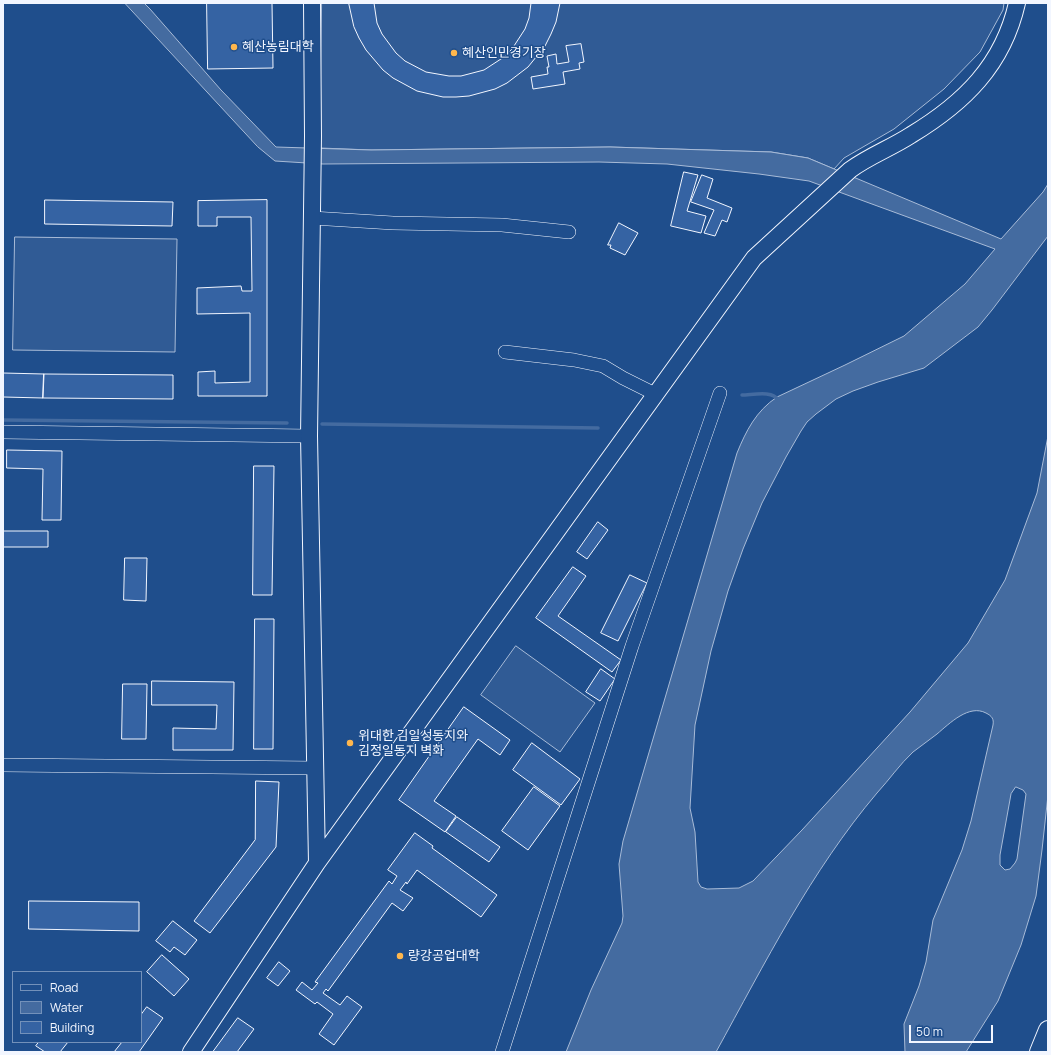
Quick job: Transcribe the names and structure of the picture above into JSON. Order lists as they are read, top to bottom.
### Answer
{
  "places": [
    "혜산농림대학",
    "혜산인민경기장",
    "위대한 김일성동지와 김정일동지 벽화",
    "량강공업대학"
  ],
  "legend": ["Road", "Water", "Building"],
  "scale_bar": "50 m"
}
